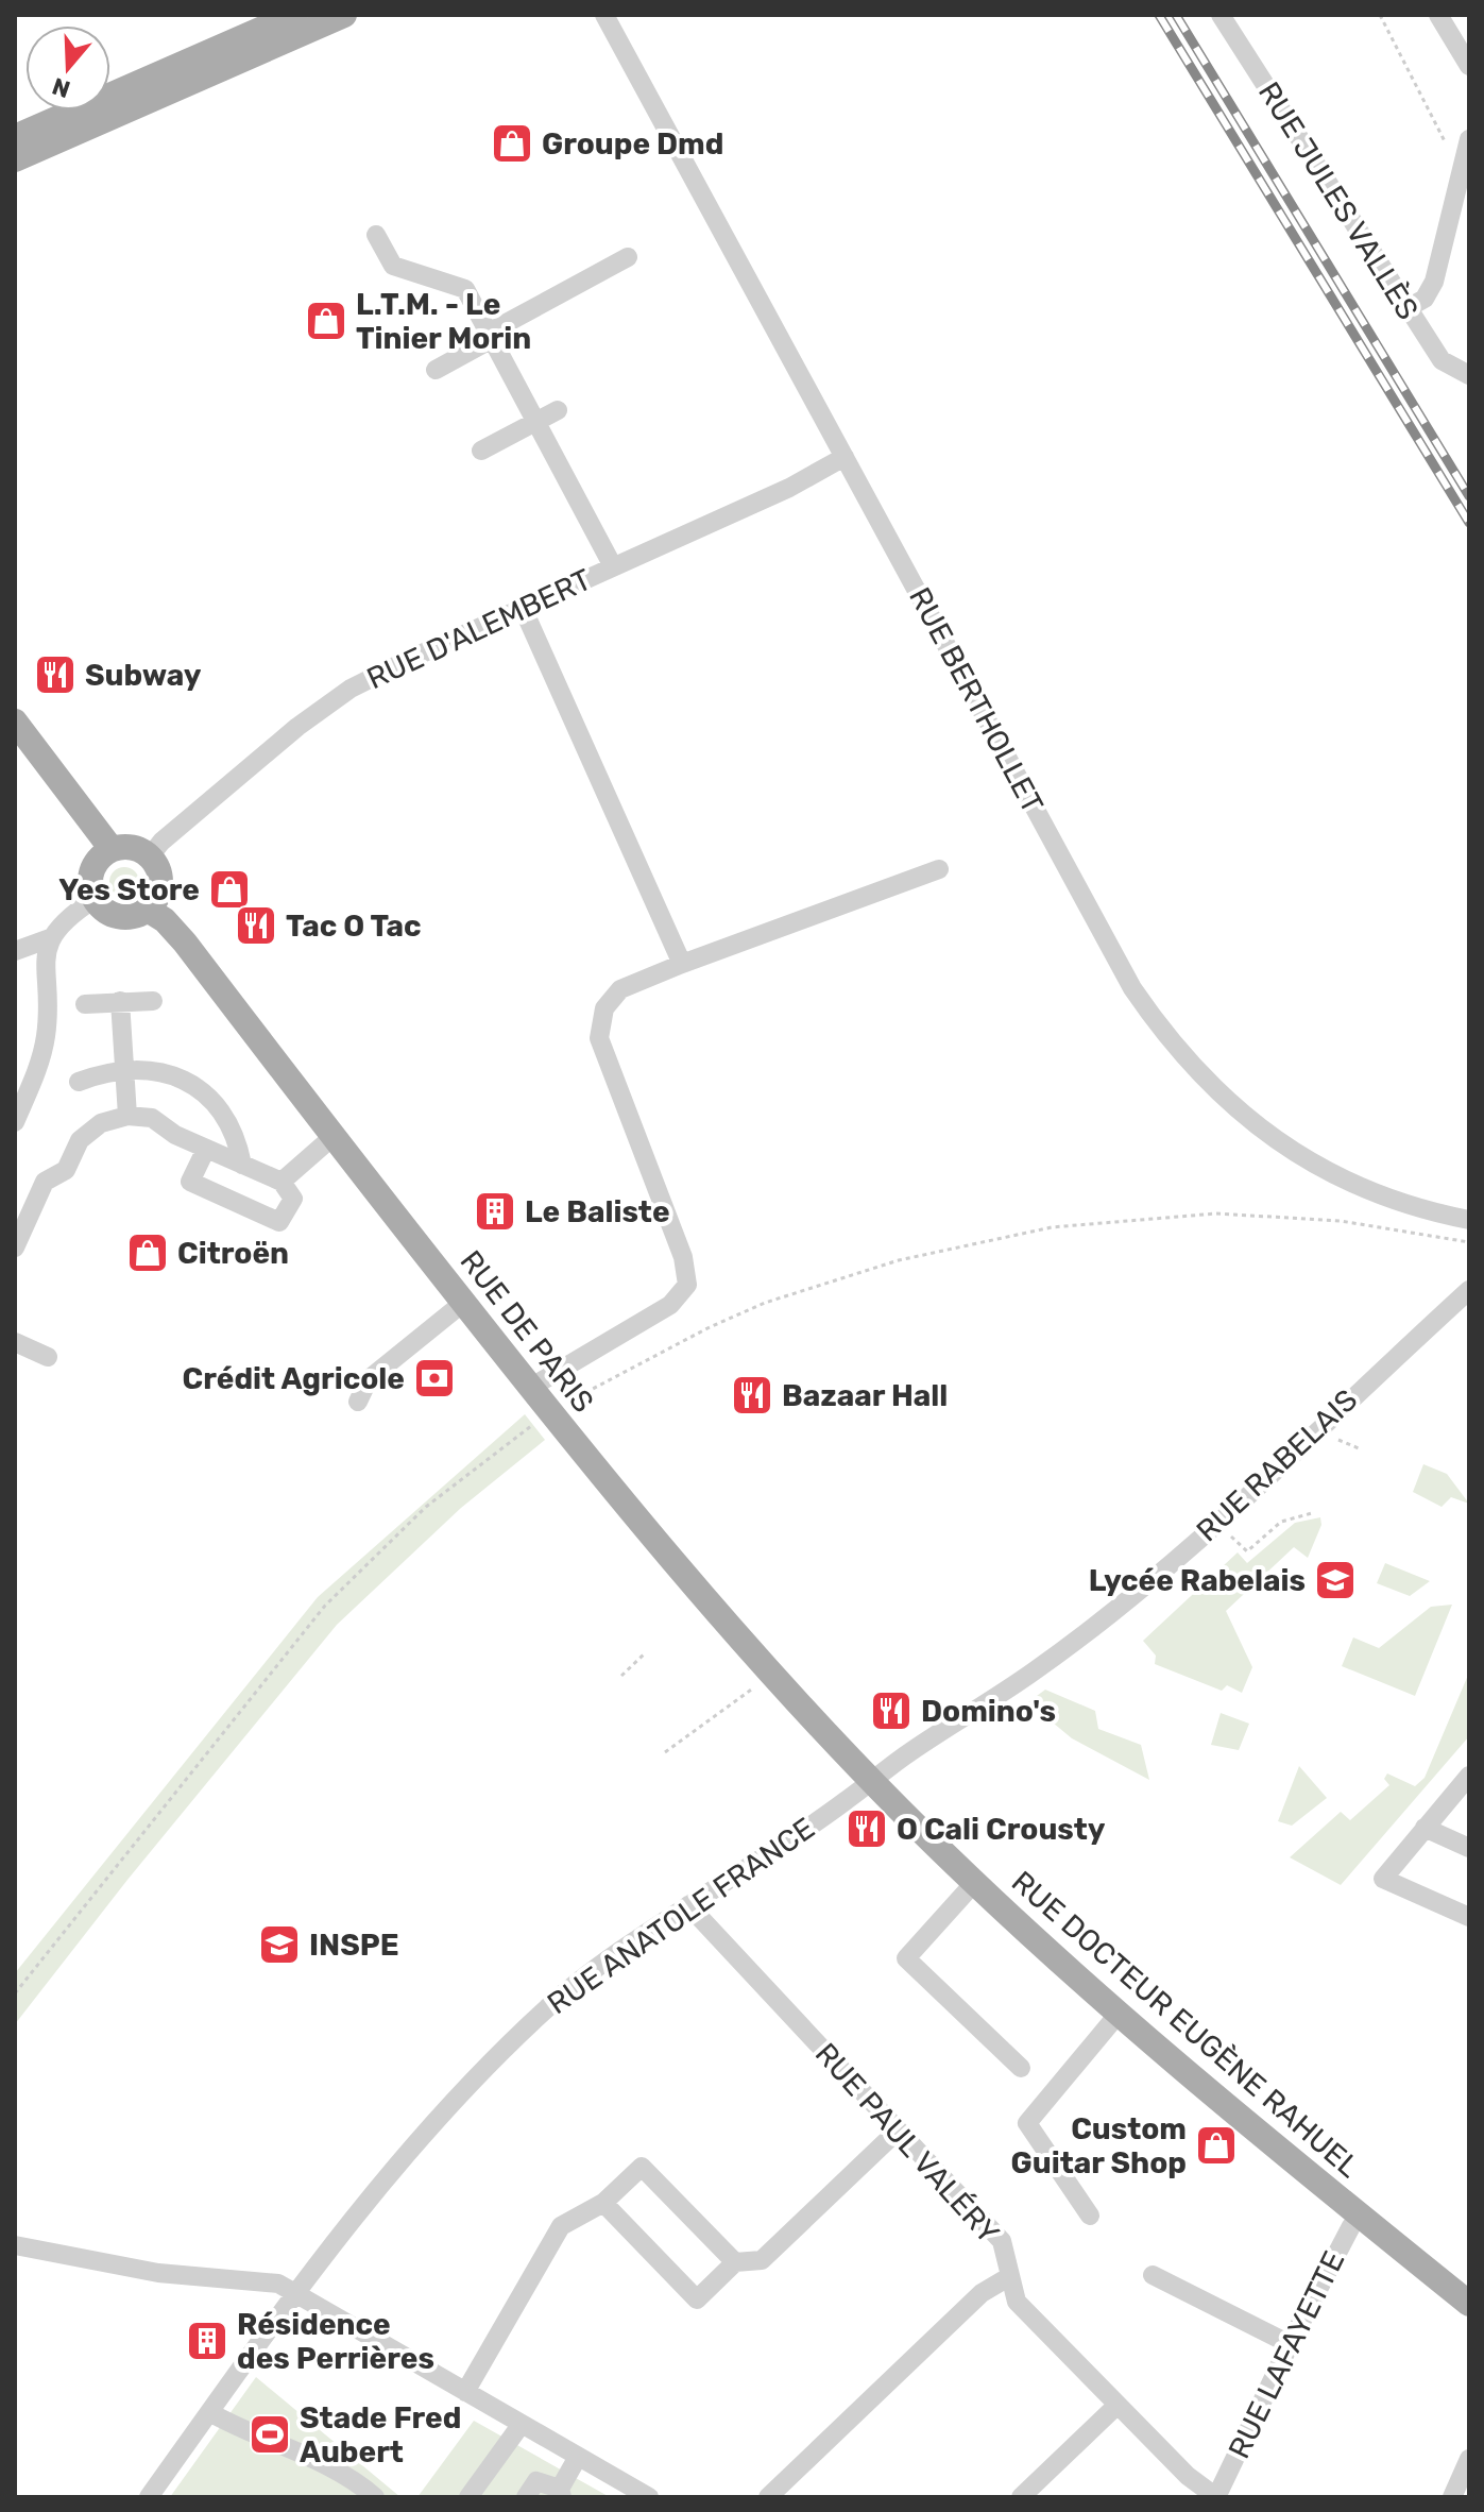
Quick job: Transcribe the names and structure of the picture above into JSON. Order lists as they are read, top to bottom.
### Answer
{
  "streets": {
    "main road": ["RUE DE PARIS", "RUE DOCTEUR EUGÈNE RAHUEL"],
    "street": [
      "RUE JULES VALLÈS",
      "RUE D'ALEMBERT",
      "RUE BERTHOLLET",
      "RUE RABELAIS",
      "RUE ANATOLE FRANCE",
      "RUE PAUL VALÉRY",
      "RUE LAFAYETTE"
    ]
  },
  "crossings": [
    ["RUE D'ALEMBERT", "RUE BERTHOLLET"],
    ["RUE D'ALEMBERT", "RUE DE PARIS"],
    ["RUE DE PARIS", "RUE RABELAIS"],
    ["RUE DE PARIS", "RUE ANATOLE FRANCE"],
    ["RUE DE PARIS", "RUE DOCTEUR EUGÈNE RAHUEL"],
    ["RUE RABELAIS", "RUE ANATOLE FRANCE"],
    ["RUE RABELAIS", "RUE DOCTEUR EUGÈNE RAHUEL"],
    ["RUE ANATOLE FRANCE", "RUE DOCTEUR EUGÈNE RAHUEL"],
    ["RUE ANATOLE FRANCE", "RUE PAUL VALÉRY"],
    ["RUE DOCTEUR EUGÈNE RAHUEL", "RUE LAFAYETTE"],
    ["RUE PAUL VALÉRY", "RUE LAFAYETTE"]
  ],
  "places": {
    "shop": [
      "Groupe Dmd",
      "L.T.M. - Le Tinier Morin",
      "Yes Store",
      "Citroën",
      "Custom Guitar Shop"
    ],
    "restaurant": [
      "Subway",
      "Tac O Tac",
      "Bazaar Hall",
      "Domino's",
      "O Cali Crousty"
    ],
    "building": ["Le Baliste", "Résidence des Perrières"],
    "bank": ["Crédit Agricole"],
    "school or university": ["Lycée Rabelais", "INSPE"],
    "sports": ["Stade Fred Aubert"]
  },
  "north": "bottom"
}
